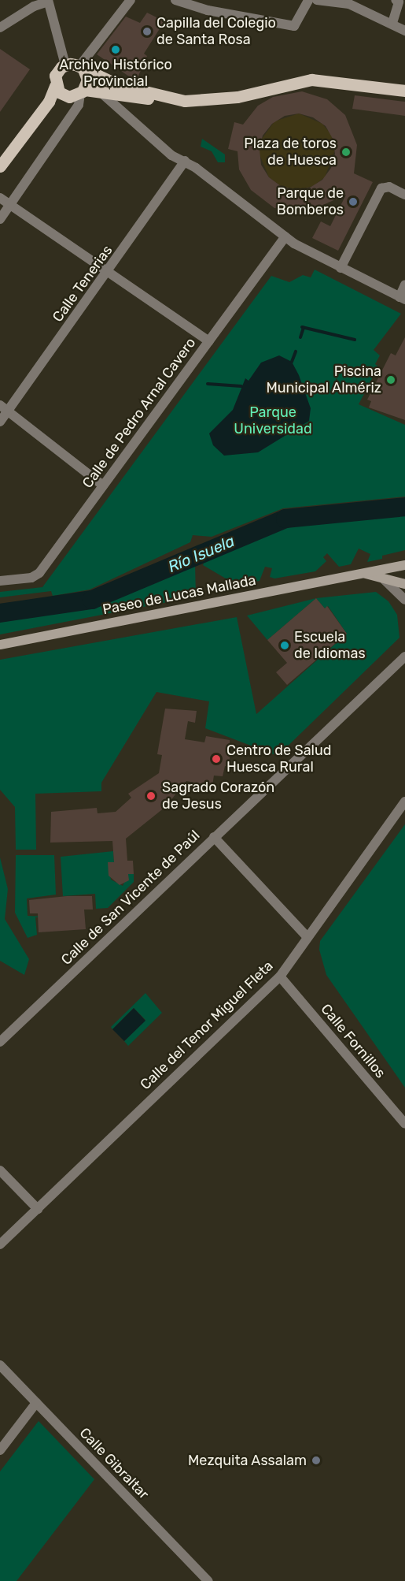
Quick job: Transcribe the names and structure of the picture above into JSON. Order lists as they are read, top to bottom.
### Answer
{
  "streets": {
    "main road": ["Paseo de Lucas Mallada"],
    "street": [
      "Calle Tenerias",
      "Calle de Pedro Arnal Cavero",
      "Calle de San Vicente de Paúl",
      "Calle del Tenor Miguel Fleta",
      "Calle Fornillos",
      "Calle Gibraltar"
    ]
  },
  "crossings": [
    ["Calle del Tenor Miguel Fleta", "Calle Fornillos"]
  ],
  "water": ["Río Isuela"],
  "parks": ["Parque Universidad"],
  "places": [
    "Capilla del Colegio de Santa Rosa",
    "Archivo Histórico Provincial",
    "Plaza de toros de Huesca",
    "Parque de Bomberos",
    "Piscina Municipal Almériz",
    "Escuela de Idiomas",
    "Centro de Salud Huesca Rural",
    "Sagrado Corazón de Jesus",
    "Mezquita Assalam"
  ]
}
